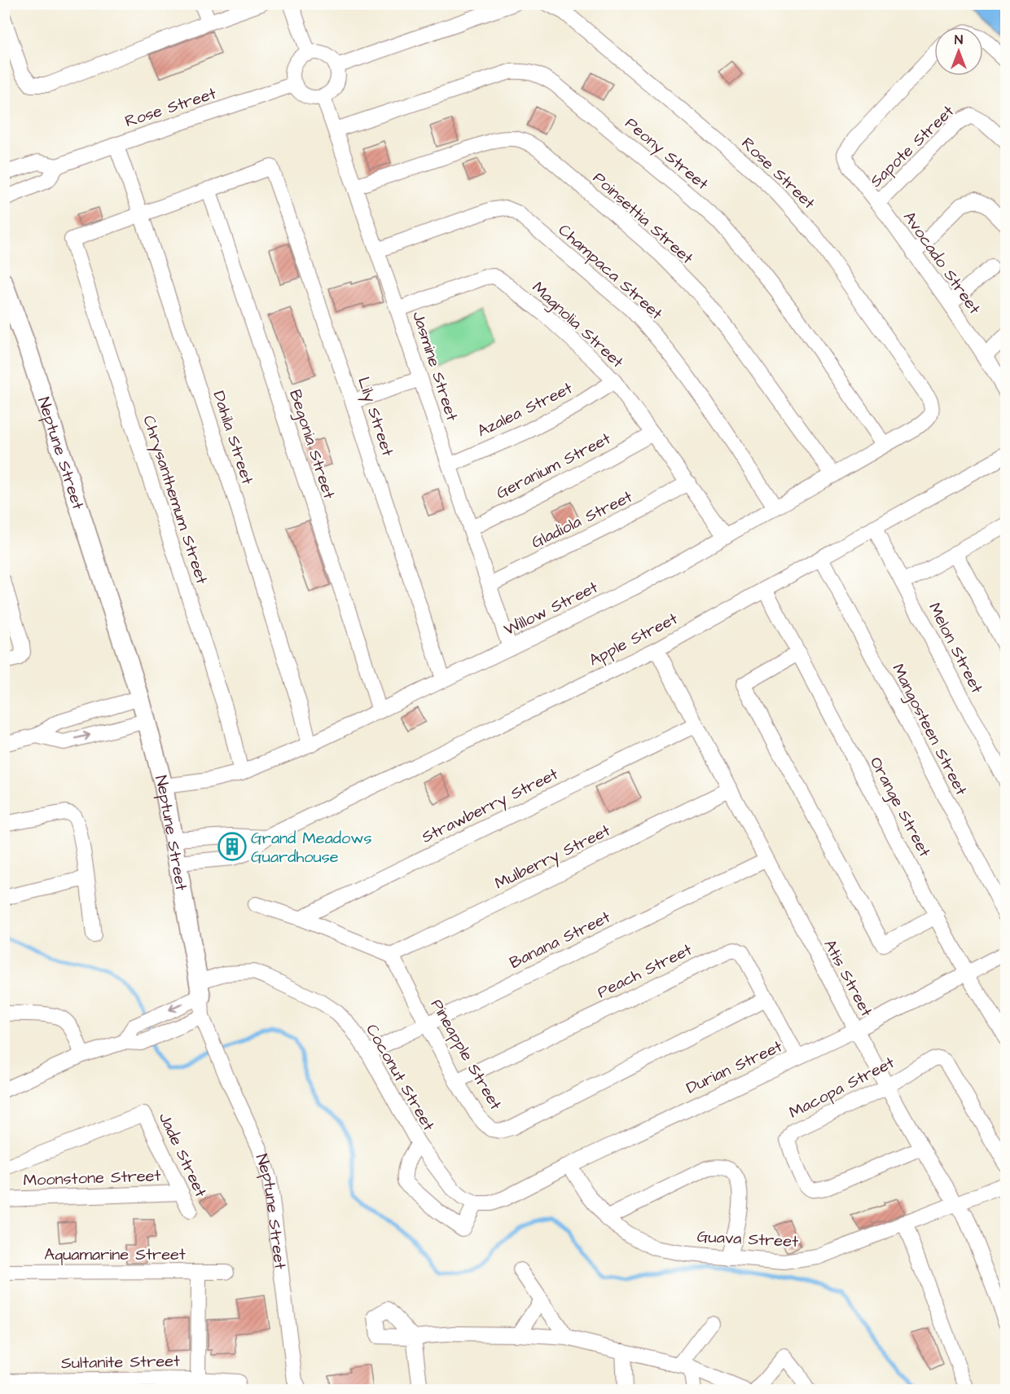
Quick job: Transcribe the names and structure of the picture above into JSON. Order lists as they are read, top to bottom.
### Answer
{
  "streets": {
    "street": [
      "Rose Street",
      "Sapote Street",
      "Peony Street",
      "Poinsettia Street",
      "Avocado Street",
      "Champaca Street",
      "Magnolia Street",
      "Jasmine Street",
      "Azalea Street",
      "Lily Street",
      "Dahila Street",
      "Begonia Street",
      "Neptune Street",
      "Geranium Street",
      "Chrysanthemum Street",
      "Gladiola Street",
      "Willow Street",
      "Apple Street",
      "Melon Street",
      "Mangosteen Street",
      "Strawberry Street",
      "Orange Street",
      "Mulberry Street",
      "Banana Street",
      "Peach Street",
      "Atis Street",
      "Pineapple Street",
      "Durian Street",
      "Coconut Street",
      "Macopa Street",
      "Jade Street",
      "Moonstone Street",
      "Guava Street",
      "Aquamarine Street",
      "Sultanite Street"
    ]
  },
  "crossings": [
    ["Rose Street", "Jasmine Street"],
    ["Rose Street", "Dahila Street"],
    ["Rose Street", "Willow Street"],
    ["Sapote Street", "Avocado Street"],
    ["Peony Street", "Jasmine Street"],
    ["Peony Street", "Willow Street"],
    ["Poinsettia Street", "Jasmine Street"],
    ["Poinsettia Street", "Willow Street"],
    ["Champaca Street", "Jasmine Street"],
    ["Champaca Street", "Willow Street"],
    ["Magnolia Street", "Jasmine Street"],
    ["Magnolia Street", "Azalea Street"],
    ["Magnolia Street", "Geranium Street"],
    ["Magnolia Street", "Gladiola Street"],
    ["Magnolia Street", "Willow Street"],
    ["Jasmine Street", "Azalea Street"],
    ["Jasmine Street", "Geranium Street"],
    ["Jasmine Street", "Gladiola Street"],
    ["Jasmine Street", "Willow Street"],
    ["Lily Street", "Begonia Street"],
    ["Lily Street", "Willow Street"],
    ["Dahila Street", "Chrysanthemum Street"],
    ["Dahila Street", "Willow Street"],
    ["Begonia Street", "Willow Street"],
    ["Neptune Street", "Willow Street"],
    ["Neptune Street", "Apple Street"],
    ["Neptune Street", "Coconut Street"],
    ["Chrysanthemum Street", "Willow Street"],
    ["Apple Street", "Melon Street"],
    ["Apple Street", "Mangosteen Street"],
    ["Apple Street", "Orange Street"],
    ["Apple Street", "Atis Street"],
    ["Strawberry Street", "Atis Street"],
    ["Orange Street", "Durian Street"],
    ["Mulberry Street", "Atis Street"],
    ["Mulberry Street", "Pineapple Street"],
    ["Banana Street", "Atis Street"],
    ["Banana Street", "Pineapple Street"],
    ["Banana Street", "Coconut Street"],
    ["Peach Street", "Pineapple Street"],
    ["Peach Street", "Durian Street"],
    ["Atis Street", "Durian Street"],
    ["Atis Street", "Macopa Street"],
    ["Atis Street", "Guava Street"],
    ["Durian Street", "Coconut Street"],
    ["Durian Street", "Guava Street"],
    ["Jade Street", "Moonstone Street"]
  ],
  "places": {
    "building": ["Grand Meadows Guardhouse"]
  },
  "north": "top"
}
